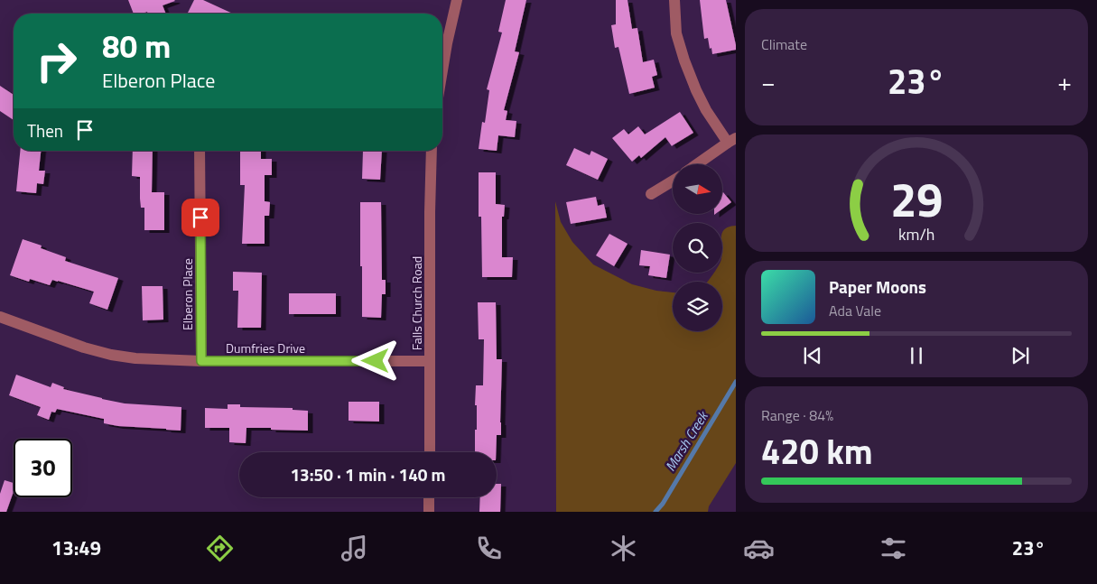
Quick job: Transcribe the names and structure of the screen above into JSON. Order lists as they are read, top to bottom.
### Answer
{
  "streets": {
    "street": ["Elberon Place", "Falls Church Road", "Dumfries Drive"]
  },
  "crossings": [
    ["Elberon Place", "Dumfries Drive"],
    ["Falls Church Road", "Dumfries Drive"]
  ],
  "water": ["Marsh Creek"],
  "north": "right",
  "page": {
    "tile": [
      "Climate",
      ["Range · 84%", "420 km"]
    ],
    "turn": ["80 m", "Elberon Place"],
    "heat": ["−", "23°", "+"],
    "then": "Then",
    "song": ["Paper Moons", "Ada Vale"],
    "limit": "30",
    "trip": "13:50 · 1 min · 140 m",
    "tabs": ["13:49", "23°"],
    "gauge": ["29", "km/h"]
  }
}
